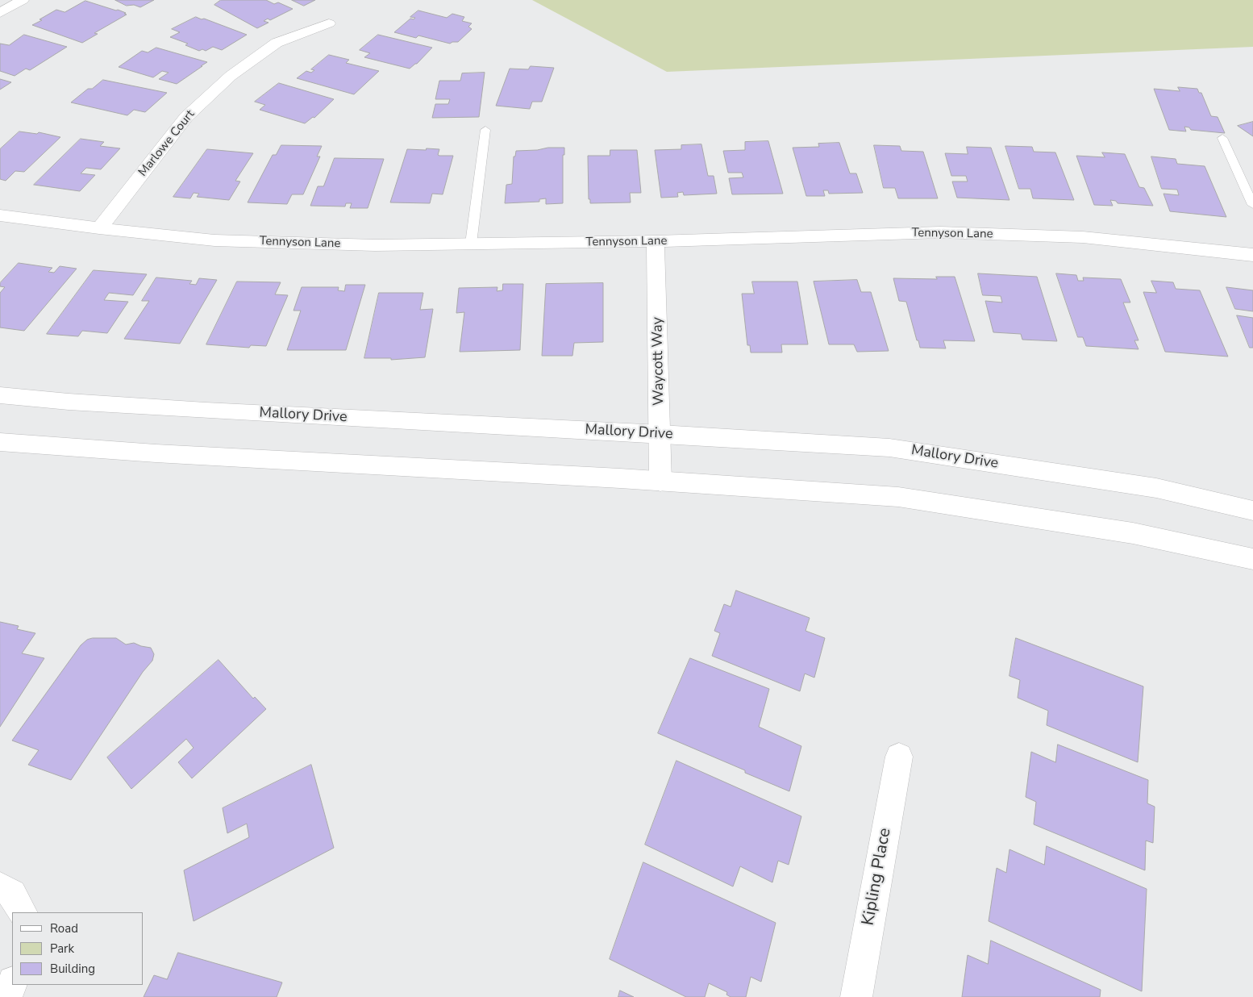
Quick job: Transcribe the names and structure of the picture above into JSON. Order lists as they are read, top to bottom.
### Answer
{
  "streets": {
    "street": [
      "Marlowe Court",
      "Tennyson Lane",
      "Waycott Way",
      "Mallory Drive",
      "Kipling Place"
    ]
  },
  "crossings": [
    ["Marlowe Court", "Tennyson Lane"],
    ["Tennyson Lane", "Waycott Way"],
    ["Waycott Way", "Mallory Drive"]
  ],
  "legend": ["Road", "Park", "Building"]
}
